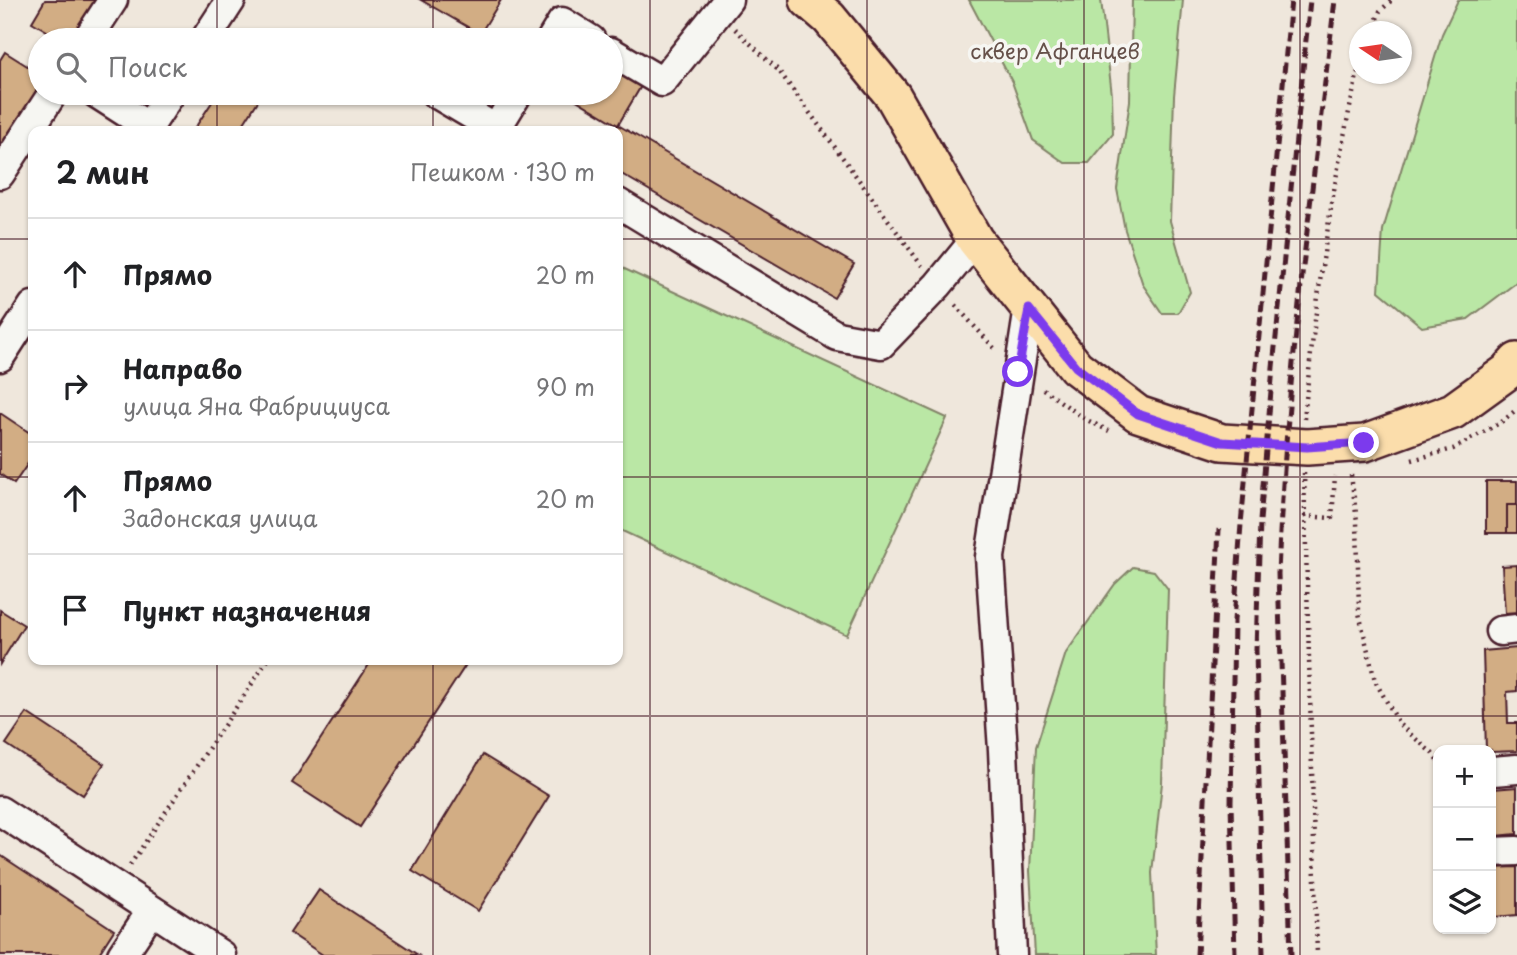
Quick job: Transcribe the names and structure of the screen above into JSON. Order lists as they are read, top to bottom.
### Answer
{
  "parks": ["сквер Афганцев"],
  "north": "left",
  "page": {
    "search": "Поиск",
    "heading": ["2 мин", "Пешком · 130 m"],
    "list": [
      ["Прямо", "20 m"],
      ["Направо", "улица Яна Фабрициуса", "90 m"],
      ["Прямо", "Задонская улица", "20 m"],
      "Пункт назначения"
    ],
    "map_buttons": ["+", "−"]
  }
}
